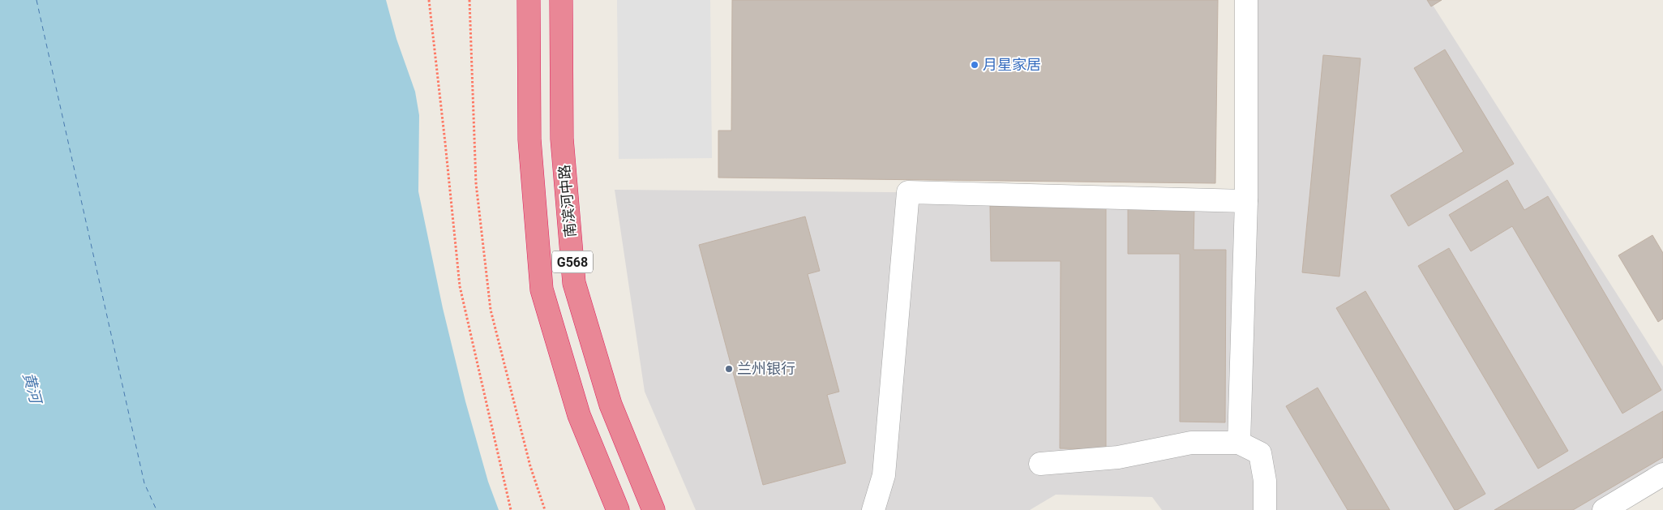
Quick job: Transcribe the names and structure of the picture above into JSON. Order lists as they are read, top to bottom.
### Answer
{
  "streets": {
    "highway": ["南滨河中路", "G568"]
  },
  "water": ["黄河"],
  "places": ["月星家居", "兰州银行"]
}
